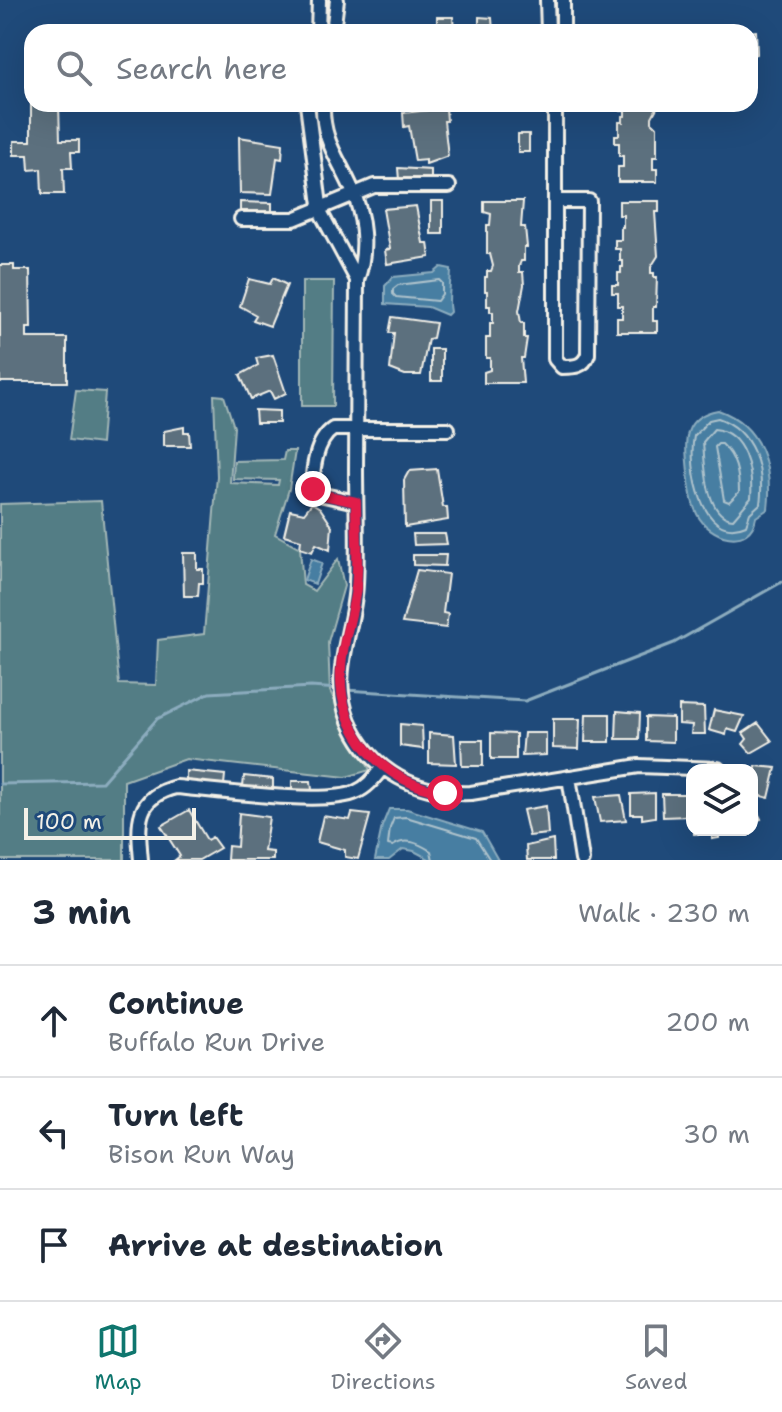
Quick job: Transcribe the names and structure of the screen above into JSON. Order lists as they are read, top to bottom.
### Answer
{
  "scale_bar": "100 m",
  "page": {
    "search": "Search here",
    "scale": "100 m",
    "heading": ["3 min", "Walk · 230 m"],
    "list": [
      ["Continue", "Buffalo Run Drive", "200 m"],
      ["Turn left", "Bison Run Way", "30 m"],
      "Arrive at destination"
    ],
    "nav": ["Map", "Directions", "Saved"]
  }
}
